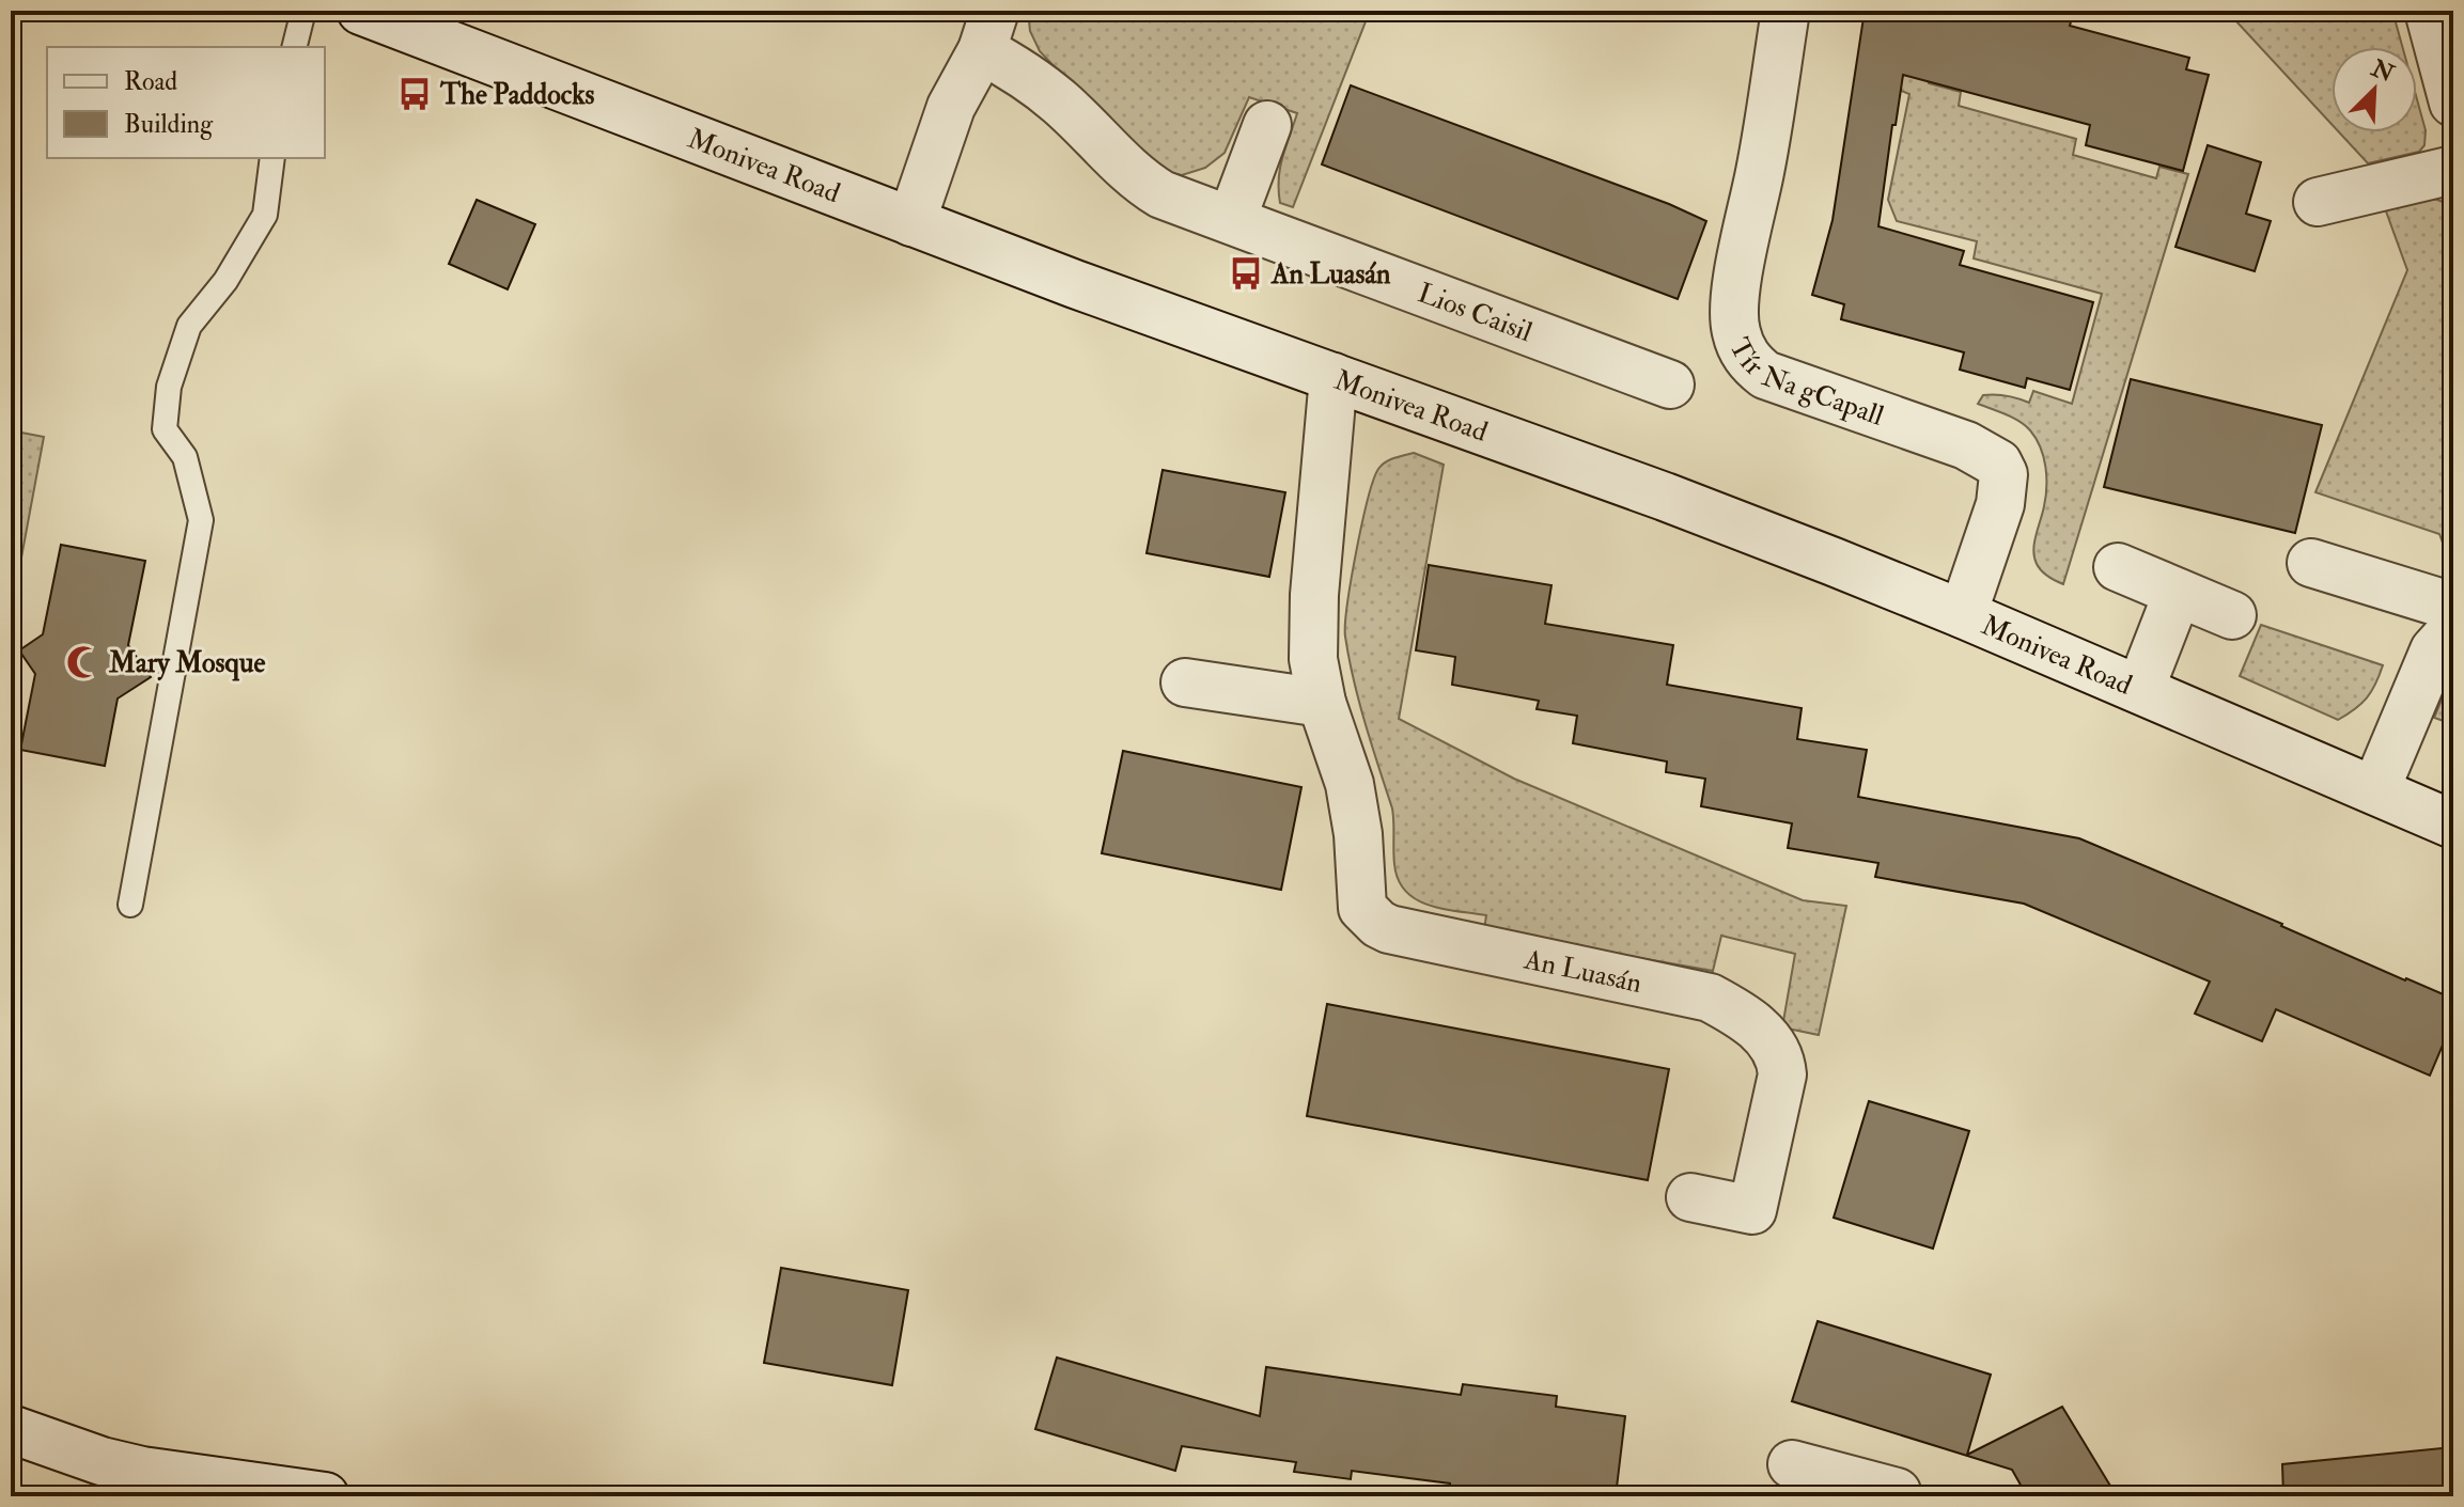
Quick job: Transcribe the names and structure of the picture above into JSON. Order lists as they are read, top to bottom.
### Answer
{
  "streets": {
    "street": [
      "Monivea Road",
      "Lios Caisil",
      "Tír Na gCapall",
      "An Luasán"
    ]
  },
  "crossings": [
    ["Monivea Road", "Lios Caisil"],
    ["Monivea Road", "Tír Na gCapall"],
    ["Monivea Road", "An Luasán"]
  ],
  "places": {
    "bus stop": ["The Paddocks", "An Luasán"],
    "mosque": ["Mary Mosque"]
  },
  "legend": ["Road", "Building"],
  "north": "top right"
}
